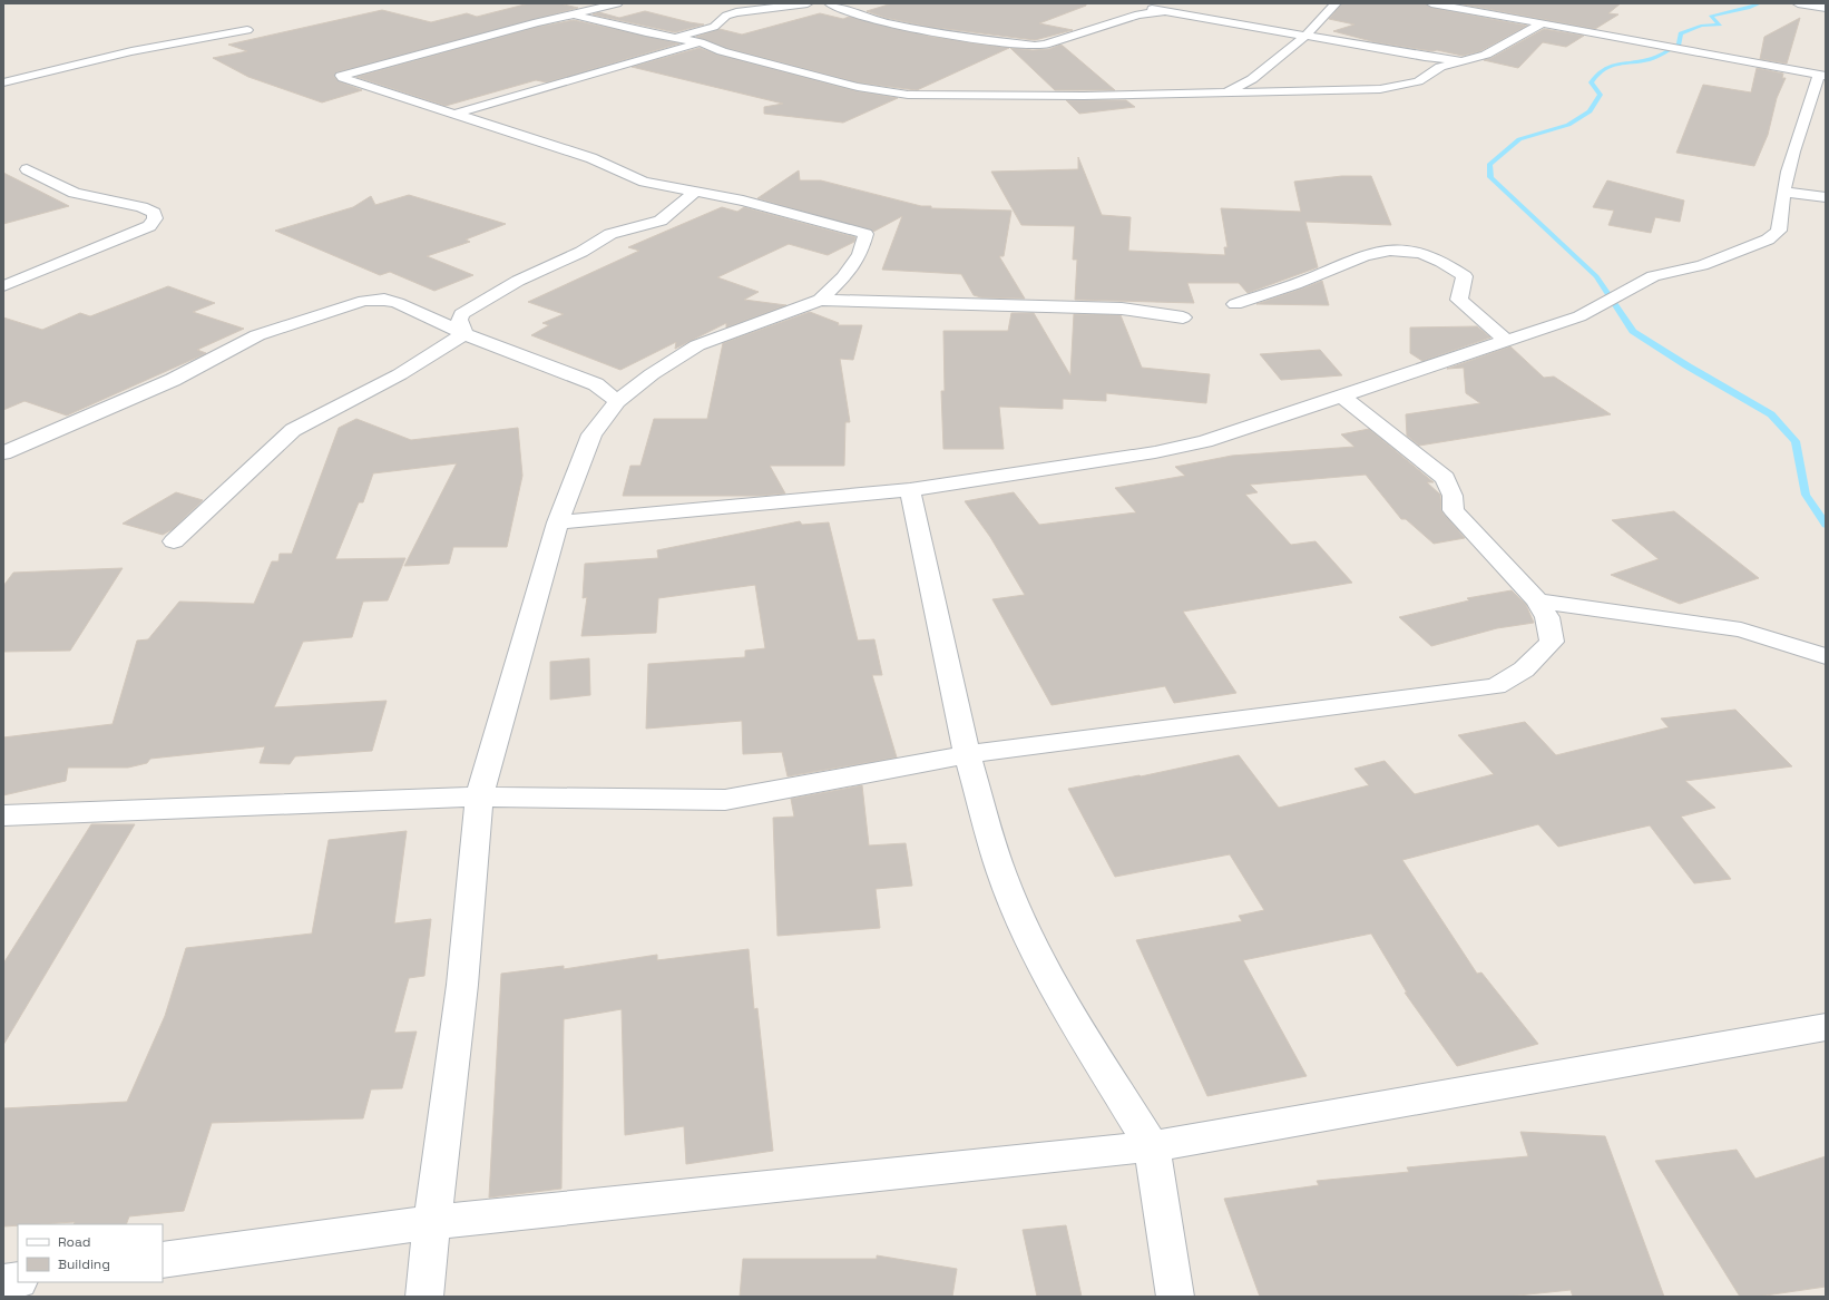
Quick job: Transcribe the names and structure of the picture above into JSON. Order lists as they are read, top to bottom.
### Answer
{
  "legend": ["Road", "Building"]
}
